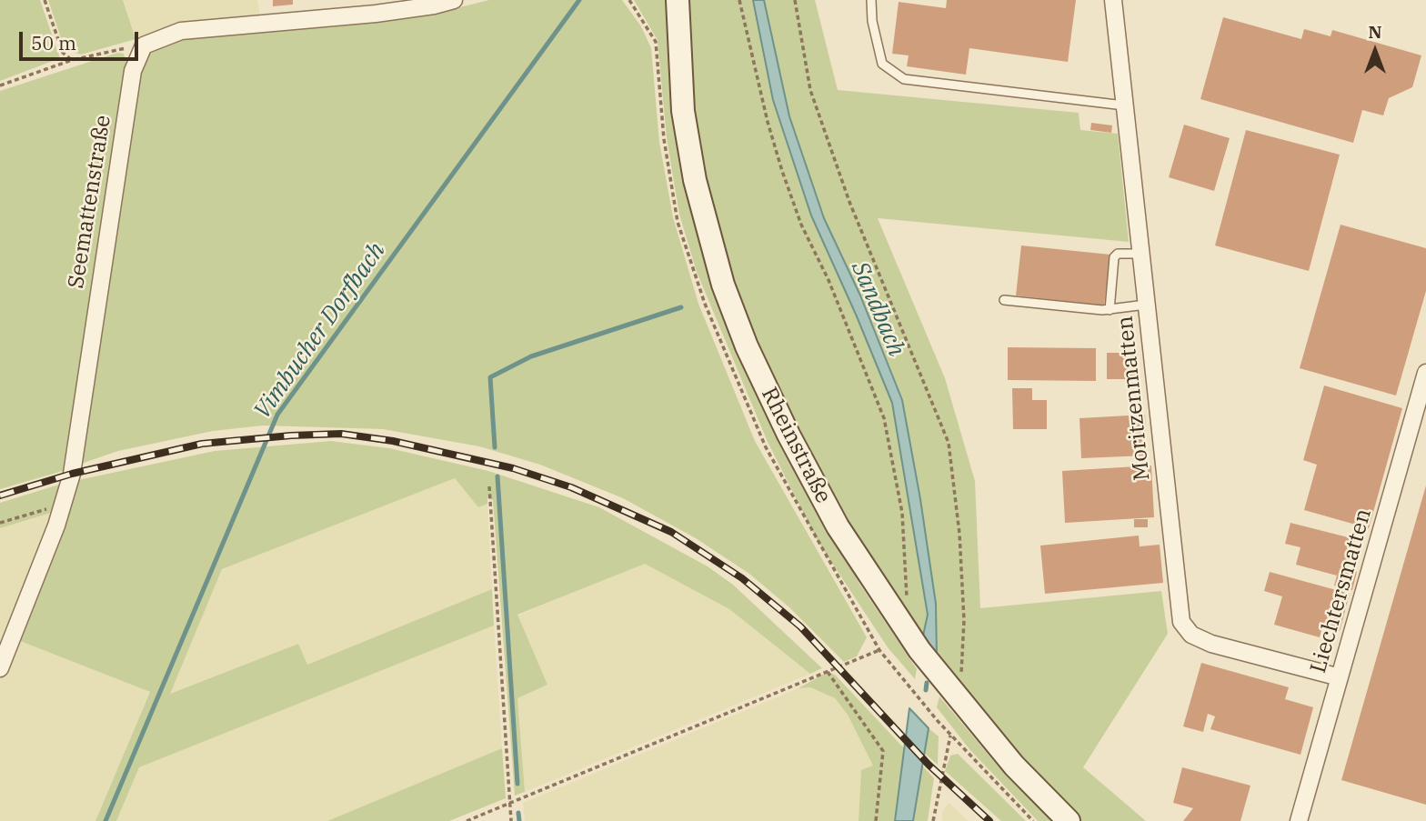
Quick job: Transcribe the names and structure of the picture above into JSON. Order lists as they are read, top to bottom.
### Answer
{
  "streets": {
    "street": [
      "Seemattenstraße",
      "Moritzenmatten",
      "Rheinstraße",
      "Liechtersmatten"
    ]
  },
  "crossings": [
    ["Moritzenmatten", "Liechtersmatten"]
  ],
  "water": ["Sandbach", "Vimbucher Dorfbach"],
  "scale_bar": "50 m",
  "north": "top"
}
